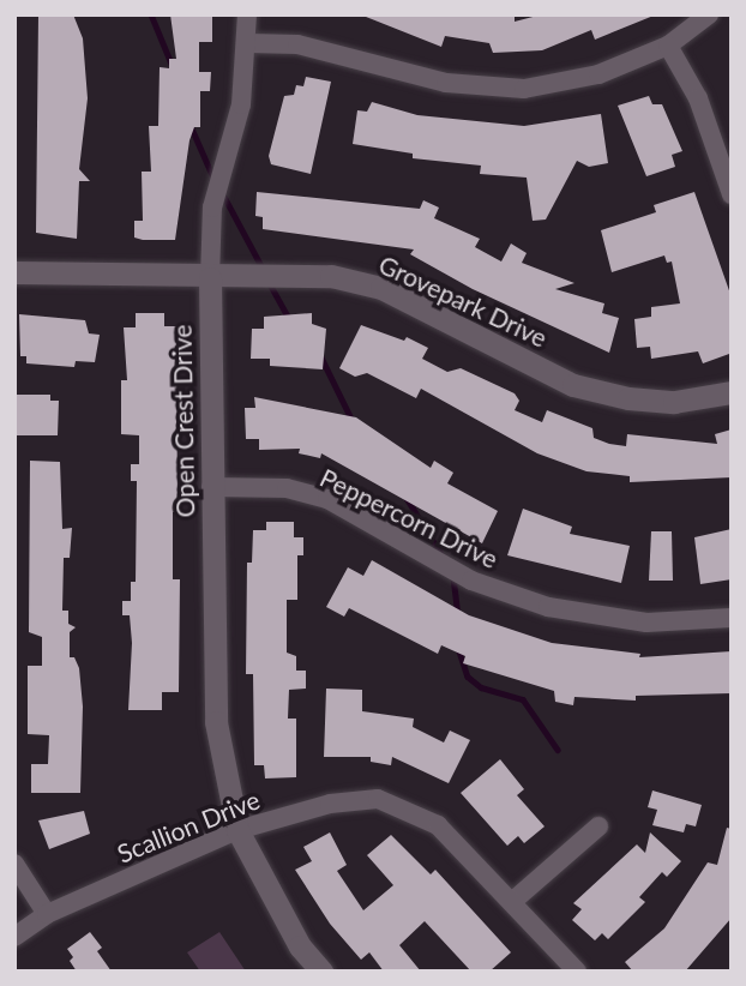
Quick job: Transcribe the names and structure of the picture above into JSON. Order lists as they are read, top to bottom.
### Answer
{
  "streets": {
    "street": [
      "Grovepark Drive",
      "Open Crest Drive",
      "Peppercorn Drive",
      "Scallion Drive"
    ]
  },
  "crossings": [
    ["Grovepark Drive", "Open Crest Drive"],
    ["Open Crest Drive", "Peppercorn Drive"],
    ["Open Crest Drive", "Scallion Drive"]
  ]
}
